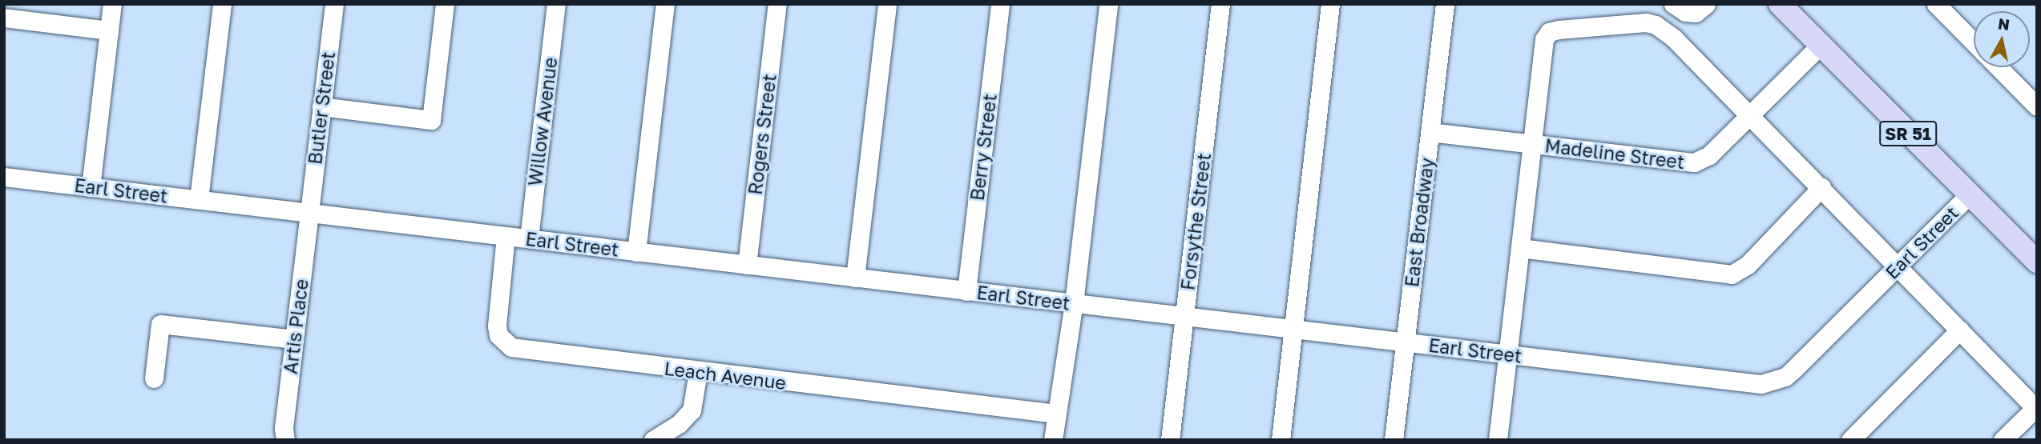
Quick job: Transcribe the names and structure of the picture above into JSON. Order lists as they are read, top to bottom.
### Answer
{
  "streets": {
    "main road": ["SR 51"],
    "street": [
      "Butler Street",
      "Willow Avenue",
      "Rogers Street",
      "Berry Street",
      "Madeline Street",
      "Earl Street",
      "Forsythe Street",
      "East Broadway",
      "Artis Place",
      "Leach Avenue"
    ]
  },
  "crossings": [
    ["Butler Street", "Earl Street"],
    ["Butler Street", "Artis Place"],
    ["Willow Avenue", "Earl Street"],
    ["SR 51", "Madeline Street"],
    ["SR 51", "Earl Street"],
    ["Rogers Street", "Earl Street"],
    ["Berry Street", "Earl Street"],
    ["Madeline Street", "East Broadway"],
    ["Earl Street", "Forsythe Street"],
    ["Earl Street", "East Broadway"],
    ["Earl Street", "Artis Place"],
    ["Earl Street", "Leach Avenue"]
  ],
  "north": "top"
}
